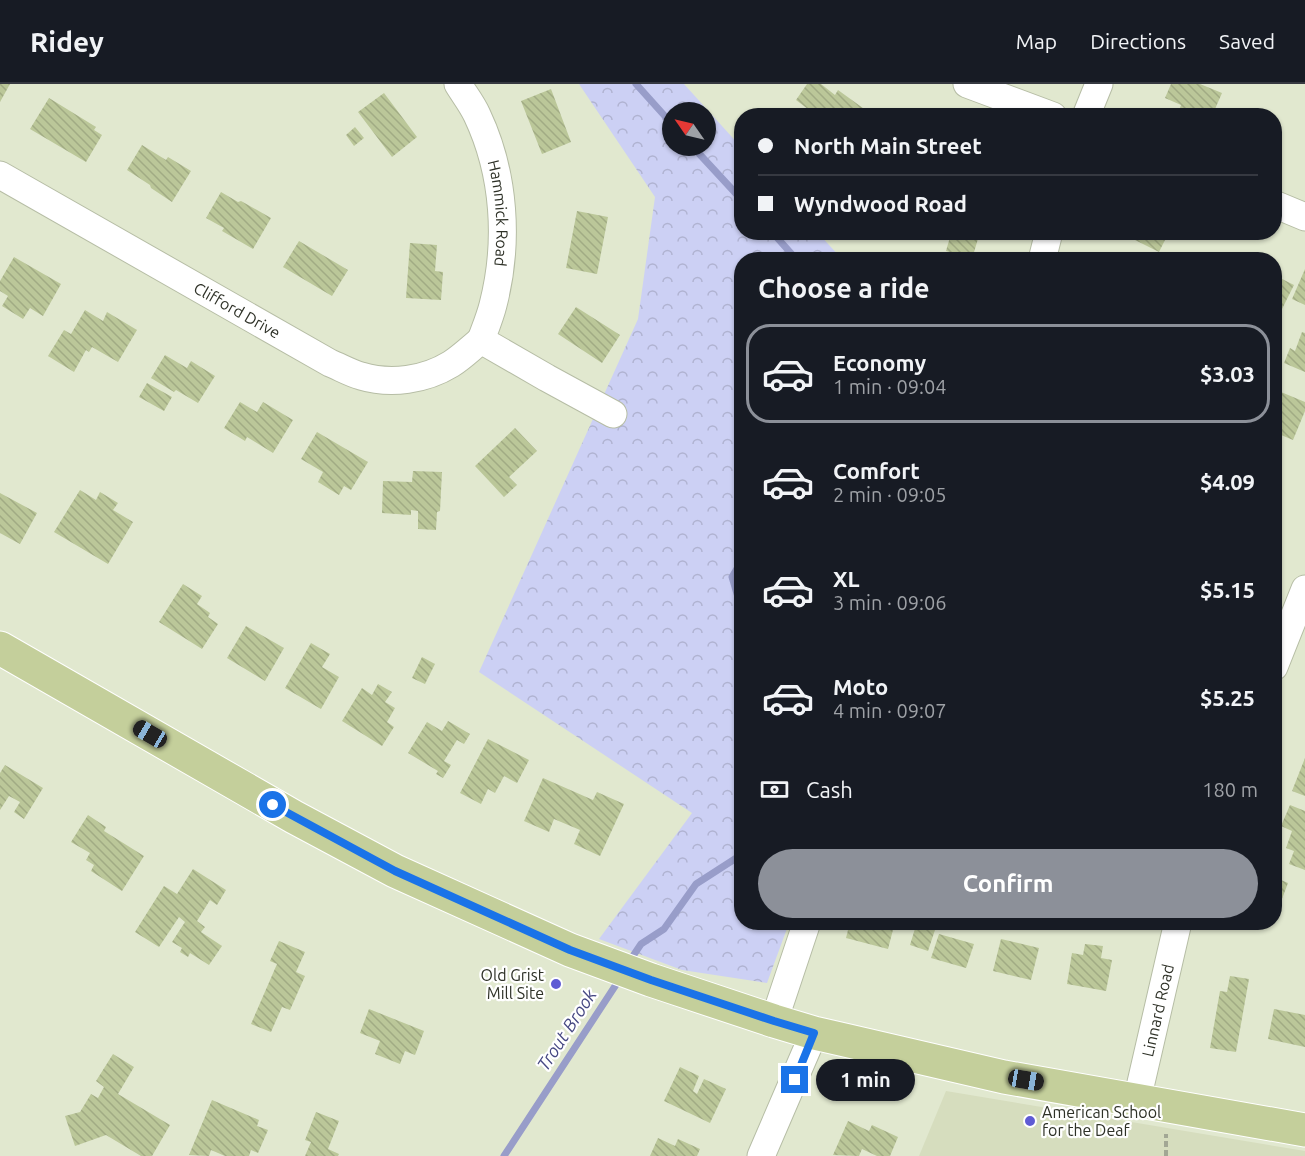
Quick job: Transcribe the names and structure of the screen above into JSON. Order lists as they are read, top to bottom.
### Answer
{
  "streets": {
    "street": ["Hammick Road", "Clifford Drive", "Linnard Road"]
  },
  "crossings": [
    ["Hammick Road", "Clifford Drive"]
  ],
  "water": ["Trout Brook"],
  "places": ["Old Grist Mill Site", "American School for the Deaf"],
  "north": "top left",
  "page": {
    "header": "Ridey",
    "nav": ["Map", "Directions", "Saved"],
    "banner": ["North Main Street", "Wyndwood Road"],
    "heading": "Choose a ride",
    "list": [
      {
        "name": "Economy",
        "note": "1 min · 09:04",
        "value": "$3.03"
      },
      {
        "name": "Comfort",
        "note": "2 min · 09:05",
        "value": "$4.09"
      },
      {
        "name": "XL",
        "note": "3 min · 09:06",
        "value": "$5.15"
      },
      {
        "name": "Moto",
        "note": "4 min · 09:07",
        "value": "$5.25"
      }
    ],
    "pay": ["Cash", "180 m"],
    "buttons": "Confirm",
    "bubble": "1 min"
  }
}
